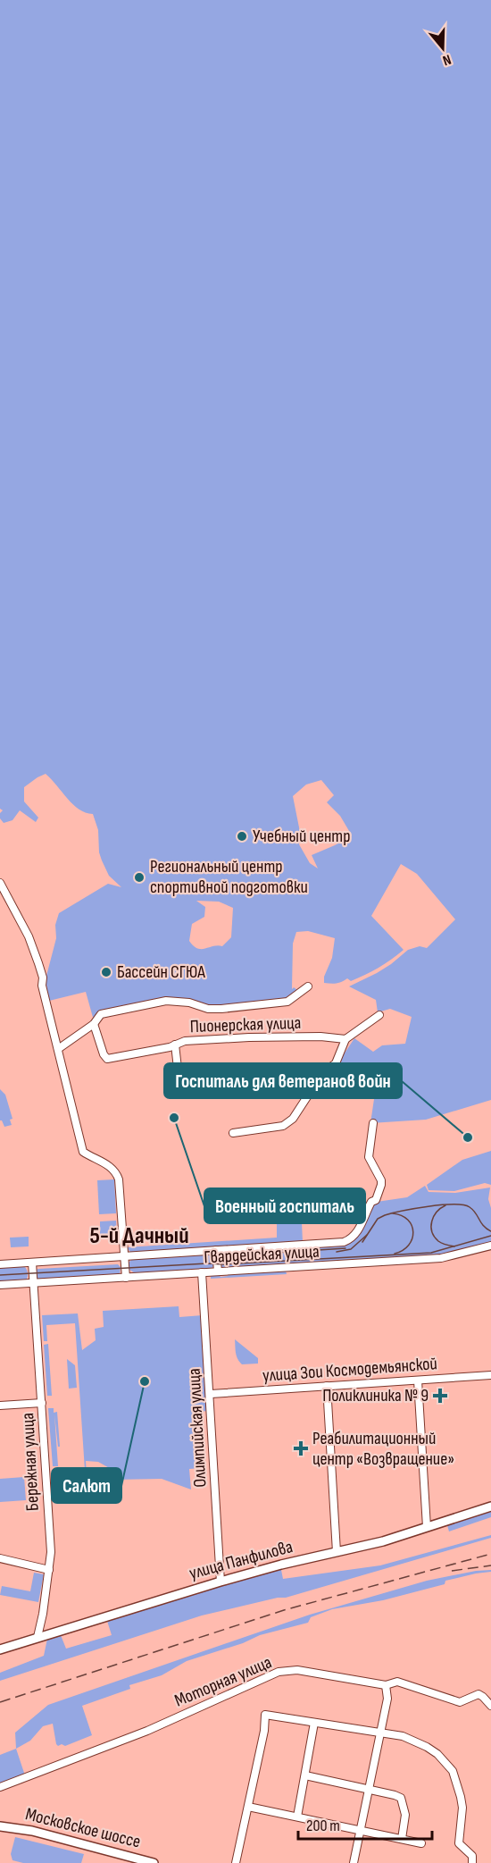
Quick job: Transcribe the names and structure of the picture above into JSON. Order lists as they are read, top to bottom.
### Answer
{
  "streets": {
    "main road": ["улица Панфилова", "Московское шоссе"],
    "street": [
      "Пионерская улица",
      "Гвардейская улица",
      "улица Зои Космодемьянской",
      "Олимпийская улица",
      "Бережная улица",
      "Моторная улица"
    ]
  },
  "crossings": [
    ["Гвардейская улица", "Олимпийская улица"],
    ["Гвардейская улица", "Бережная улица"],
    ["улица Зои Космодемьянской", "Олимпийская улица"],
    ["Олимпийская улица", "улица Панфилова"],
    ["Бережная улица", "улица Панфилова"]
  ],
  "districts": ["5-й Дачный"],
  "places": {
    "other": [
      "Учебный центр",
      "Региональный центр спортивной подготовки",
      "Бассейн СГЮА",
      "Военный госпиталь",
      "Госпиталь для ветеранов войн",
      "Салют"
    ],
    "health": ["Поликлиника № 9", "Реабилитационный центр «Возвращение»"]
  },
  "scale_bar": "200 m",
  "north": "bottom"
}
